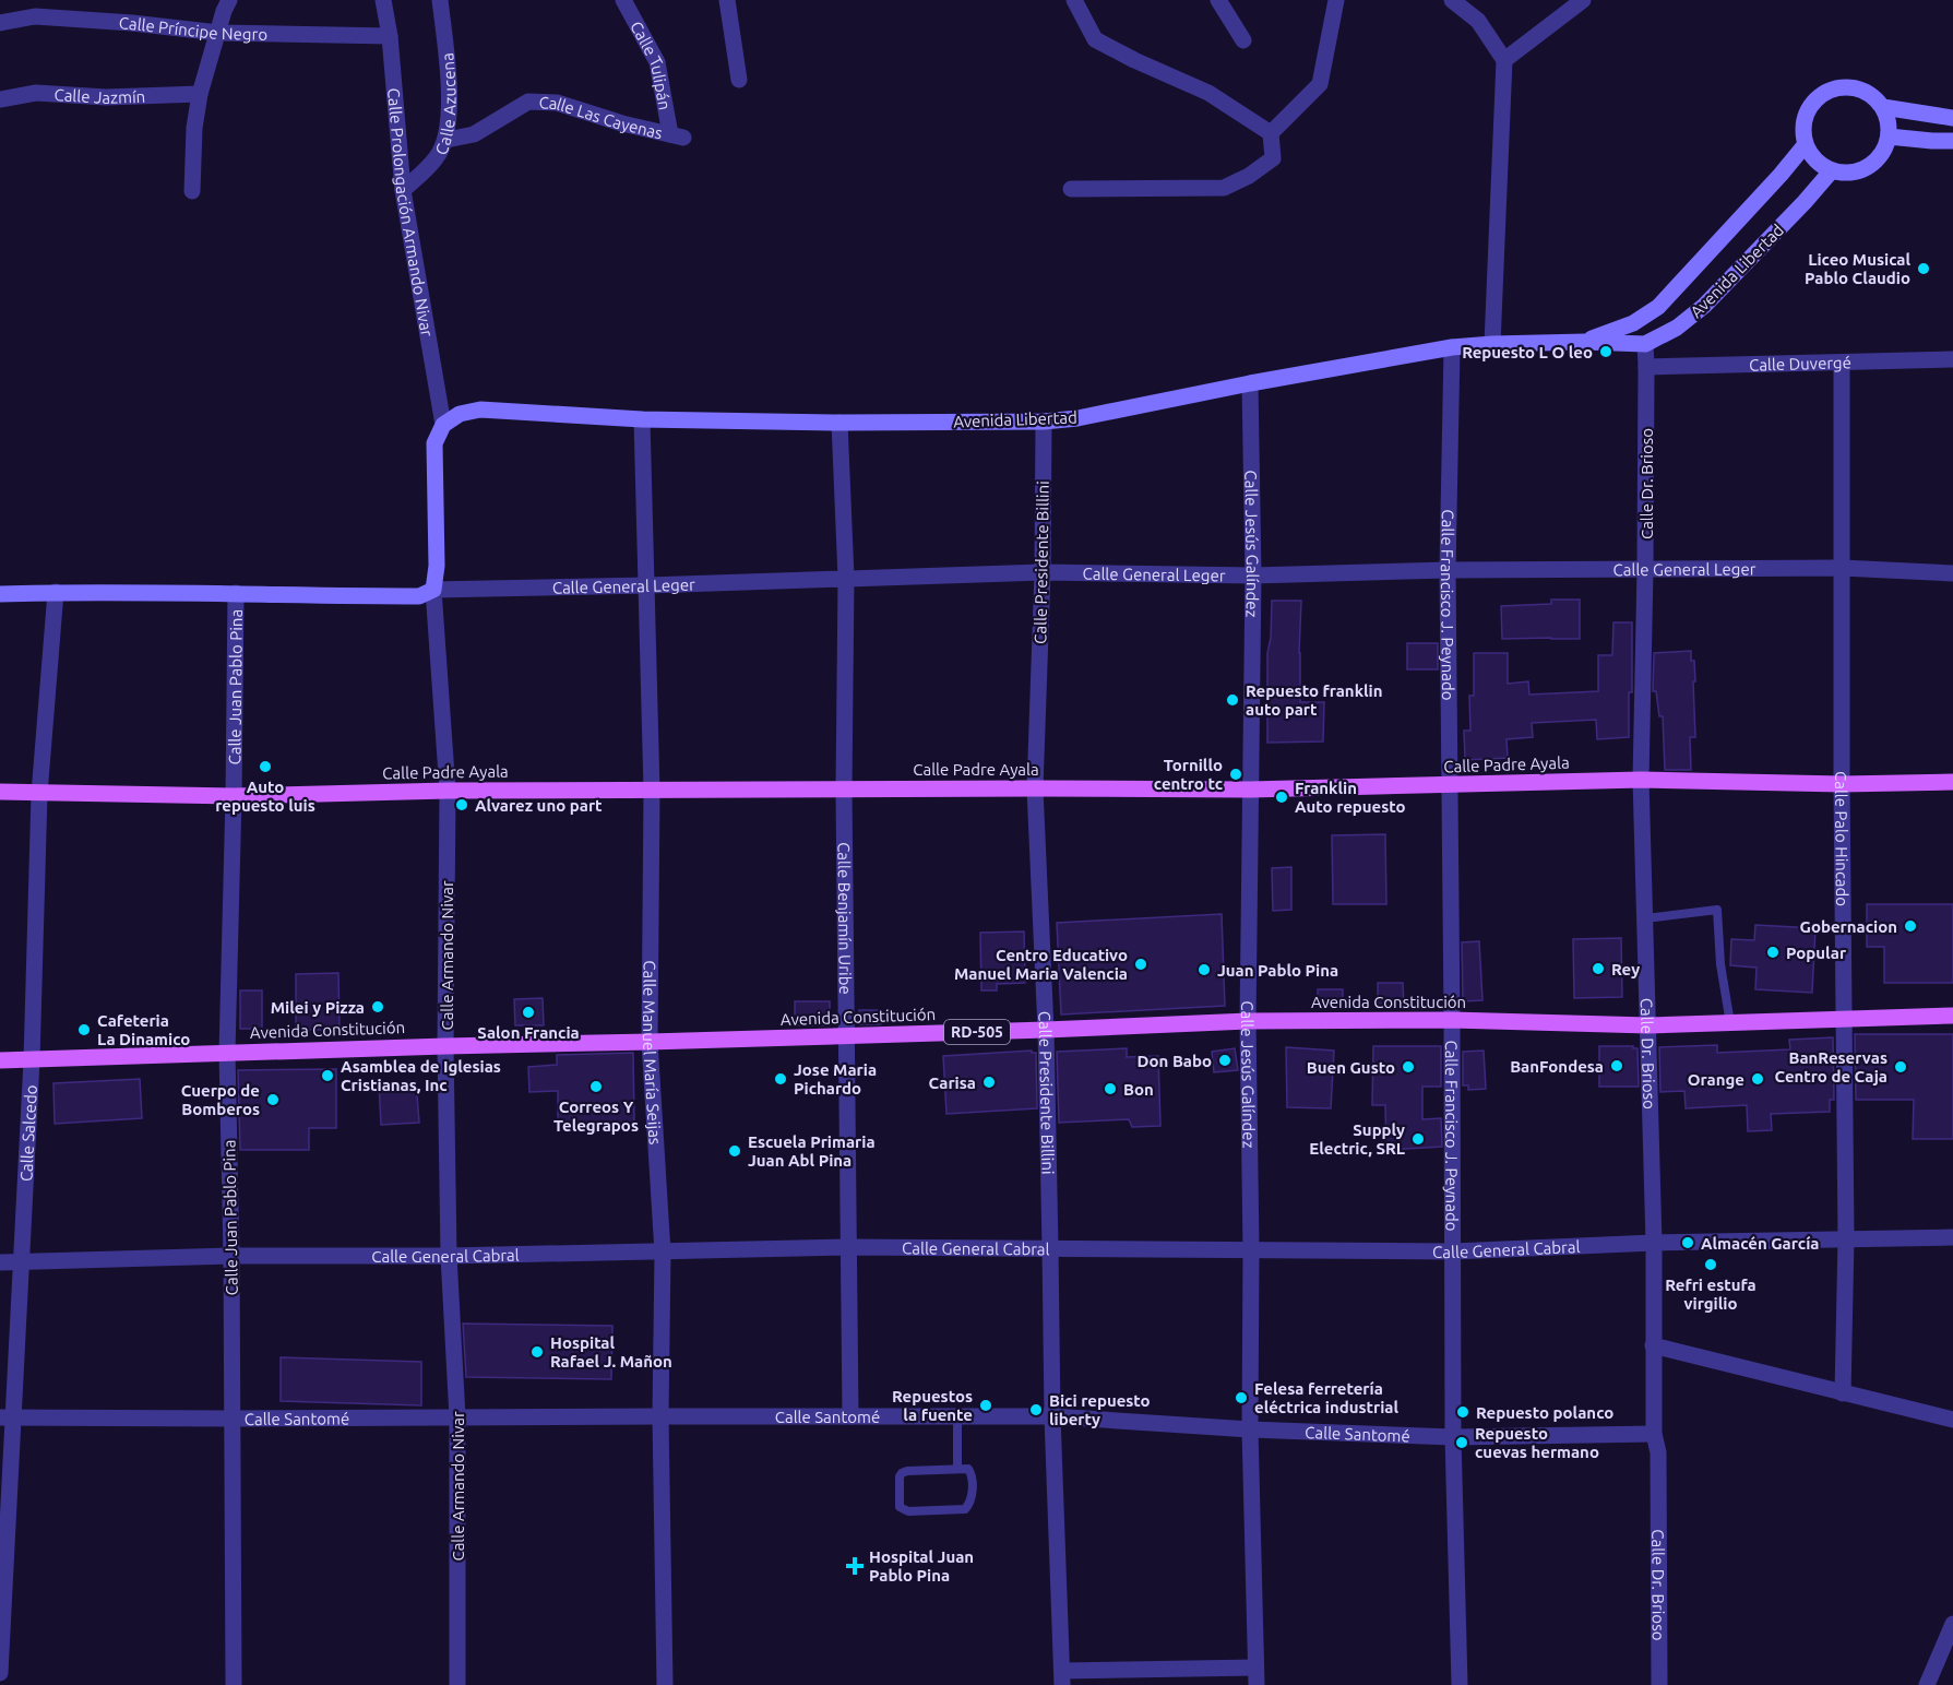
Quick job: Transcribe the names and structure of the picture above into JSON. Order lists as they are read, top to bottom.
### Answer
{
  "streets": {
    "main road": [
      "Avenida Libertad",
      "Calle Padre Ayala",
      "Calle Armando Nivar",
      "Avenida Constitución",
      "RD-505"
    ],
    "street": [
      "Calle Príncipe Negro",
      "Calle Tulipán",
      "Calle Jazmín",
      "Calle Azucena",
      "Calle Las Cayenas",
      "Calle Prolongación Armando Nivar",
      "Calle Duvergé",
      "Calle Dr. Brioso",
      "Calle Jesús Galíndez",
      "Calle Presidente Billini",
      "Calle General Leger",
      "Calle Francisco J. Peynado",
      "Calle Juan Pablo Pina",
      "Calle Palo Hincado",
      "Calle Benjamín Uribe",
      "Calle Manuel María Seijas",
      "Calle Salcedo",
      "Calle General Cabral",
      "Calle Santomé"
    ]
  },
  "crossings": [
    ["Calle Príncipe Negro", "Calle Prolongación Armando Nivar"],
    ["Calle Tulipán", "Calle Las Cayenas"],
    ["Calle Azucena", "Calle Las Cayenas"],
    ["Calle Azucena", "Calle Prolongación Armando Nivar"],
    ["Calle Prolongación Armando Nivar", "Avenida Libertad"],
    ["Calle Prolongación Armando Nivar", "Calle Armando Nivar"],
    ["Avenida Libertad", "Calle Dr. Brioso"],
    ["Avenida Libertad", "Calle Jesús Galíndez"],
    ["Avenida Libertad", "Calle Presidente Billini"],
    ["Avenida Libertad", "Calle Francisco J. Peynado"],
    ["Avenida Libertad", "Calle Benjamín Uribe"],
    ["Avenida Libertad", "Calle Armando Nivar"],
    ["Avenida Libertad", "Calle Manuel María Seijas"],
    ["Calle Duvergé", "Calle Dr. Brioso"],
    ["Calle Duvergé", "Calle Palo Hincado"],
    ["Calle Dr. Brioso", "Calle General Leger"],
    ["Calle Dr. Brioso", "Calle Padre Ayala"],
    ["Calle Dr. Brioso", "Avenida Constitución"],
    ["Calle Dr. Brioso", "Calle General Cabral"],
    ["Calle Dr. Brioso", "Calle Santomé"],
    ["Calle Jesús Galíndez", "Calle General Leger"],
    ["Calle Jesús Galíndez", "Calle Padre Ayala"],
    ["Calle Jesús Galíndez", "Avenida Constitución"],
    ["Calle Jesús Galíndez", "Calle General Cabral"],
    ["Calle Jesús Galíndez", "Calle Santomé"],
    ["Calle Presidente Billini", "Calle General Leger"],
    ["Calle Presidente Billini", "Calle Padre Ayala"],
    ["Calle Presidente Billini", "Avenida Constitución"],
    ["Calle Presidente Billini", "Calle General Cabral"],
    ["Calle Presidente Billini", "Calle Santomé"],
    ["Calle General Leger", "Calle Francisco J. Peynado"],
    ["Calle General Leger", "Calle Palo Hincado"],
    ["Calle General Leger", "Calle Benjamín Uribe"],
    ["Calle General Leger", "Calle Armando Nivar"],
    ["Calle General Leger", "Calle Manuel María Seijas"],
    ["Calle Francisco J. Peynado", "Calle Padre Ayala"],
    ["Calle Francisco J. Peynado", "Avenida Constitución"],
    ["Calle Francisco J. Peynado", "Calle General Cabral"],
    ["Calle Francisco J. Peynado", "Calle Santomé"],
    ["Calle Juan Pablo Pina", "Calle Padre Ayala"],
    ["Calle Juan Pablo Pina", "Avenida Constitución"],
    ["Calle Juan Pablo Pina", "Calle General Cabral"],
    ["Calle Juan Pablo Pina", "Calle Santomé"],
    ["Calle Padre Ayala", "Calle Palo Hincado"],
    ["Calle Padre Ayala", "Calle Benjamín Uribe"],
    ["Calle Padre Ayala", "Calle Armando Nivar"],
    ["Calle Padre Ayala", "Calle Manuel María Seijas"],
    ["Calle Padre Ayala", "Calle Salcedo"],
    ["Calle Palo Hincado", "Avenida Constitución"],
    ["Calle Palo Hincado", "Calle General Cabral"],
    ["Calle Benjamín Uribe", "Avenida Constitución"],
    ["Calle Benjamín Uribe", "Calle General Cabral"],
    ["Calle Benjamín Uribe", "Calle Santomé"],
    ["Calle Armando Nivar", "Avenida Constitución"],
    ["Calle Armando Nivar", "Calle General Cabral"],
    ["Calle Armando Nivar", "Calle Santomé"],
    ["Avenida Constitución", "Calle Manuel María Seijas"],
    ["Avenida Constitución", "Calle Salcedo"],
    ["Calle Manuel María Seijas", "Calle General Cabral"],
    ["Calle Manuel María Seijas", "Calle Santomé"],
    ["Calle Salcedo", "Calle General Cabral"],
    ["Calle Salcedo", "Calle Santomé"]
  ],
  "places": {
    "other": [
      "Liceo Musical Pablo Claudio",
      "Repuesto L O leo",
      "Repuesto franklin auto part",
      "Auto repuesto luis",
      "Tornillo centro tc",
      "Franklin Auto repuesto",
      "Alvarez uno part",
      "Gobernacion",
      "Popular",
      "Centro Educativo Manuel Maria Valencia",
      "Rey",
      "Juan Pablo Pina",
      "Milei y Pizza",
      "Salon Francia",
      "Cafeteria La Dinamico",
      "Don Babo",
      "BanFondesa",
      "Buen Gusto",
      "BanReservas Centro de Caja",
      "Asamblea de Iglesias Cristianas, Inc",
      "Jose Maria Pichardo",
      "Orange",
      "Carisa",
      "Correos Y Telegrapos",
      "Bon",
      "Cuerpo de Bomberos",
      "Supply Electric, SRL",
      "Escuela Primaria Juan Abl Pina",
      "Almacén García",
      "Refri estufa virgilio",
      "Hospital Rafael J. Mañon",
      "Felesa ferretería eléctrica industrial",
      "Repuestos la fuente",
      "Bici repuesto liberty",
      "Repuesto polanco",
      "Repuesto cuevas hermano"
    ],
    "health": ["Hospital Juan Pablo Pina"]
  }
}
